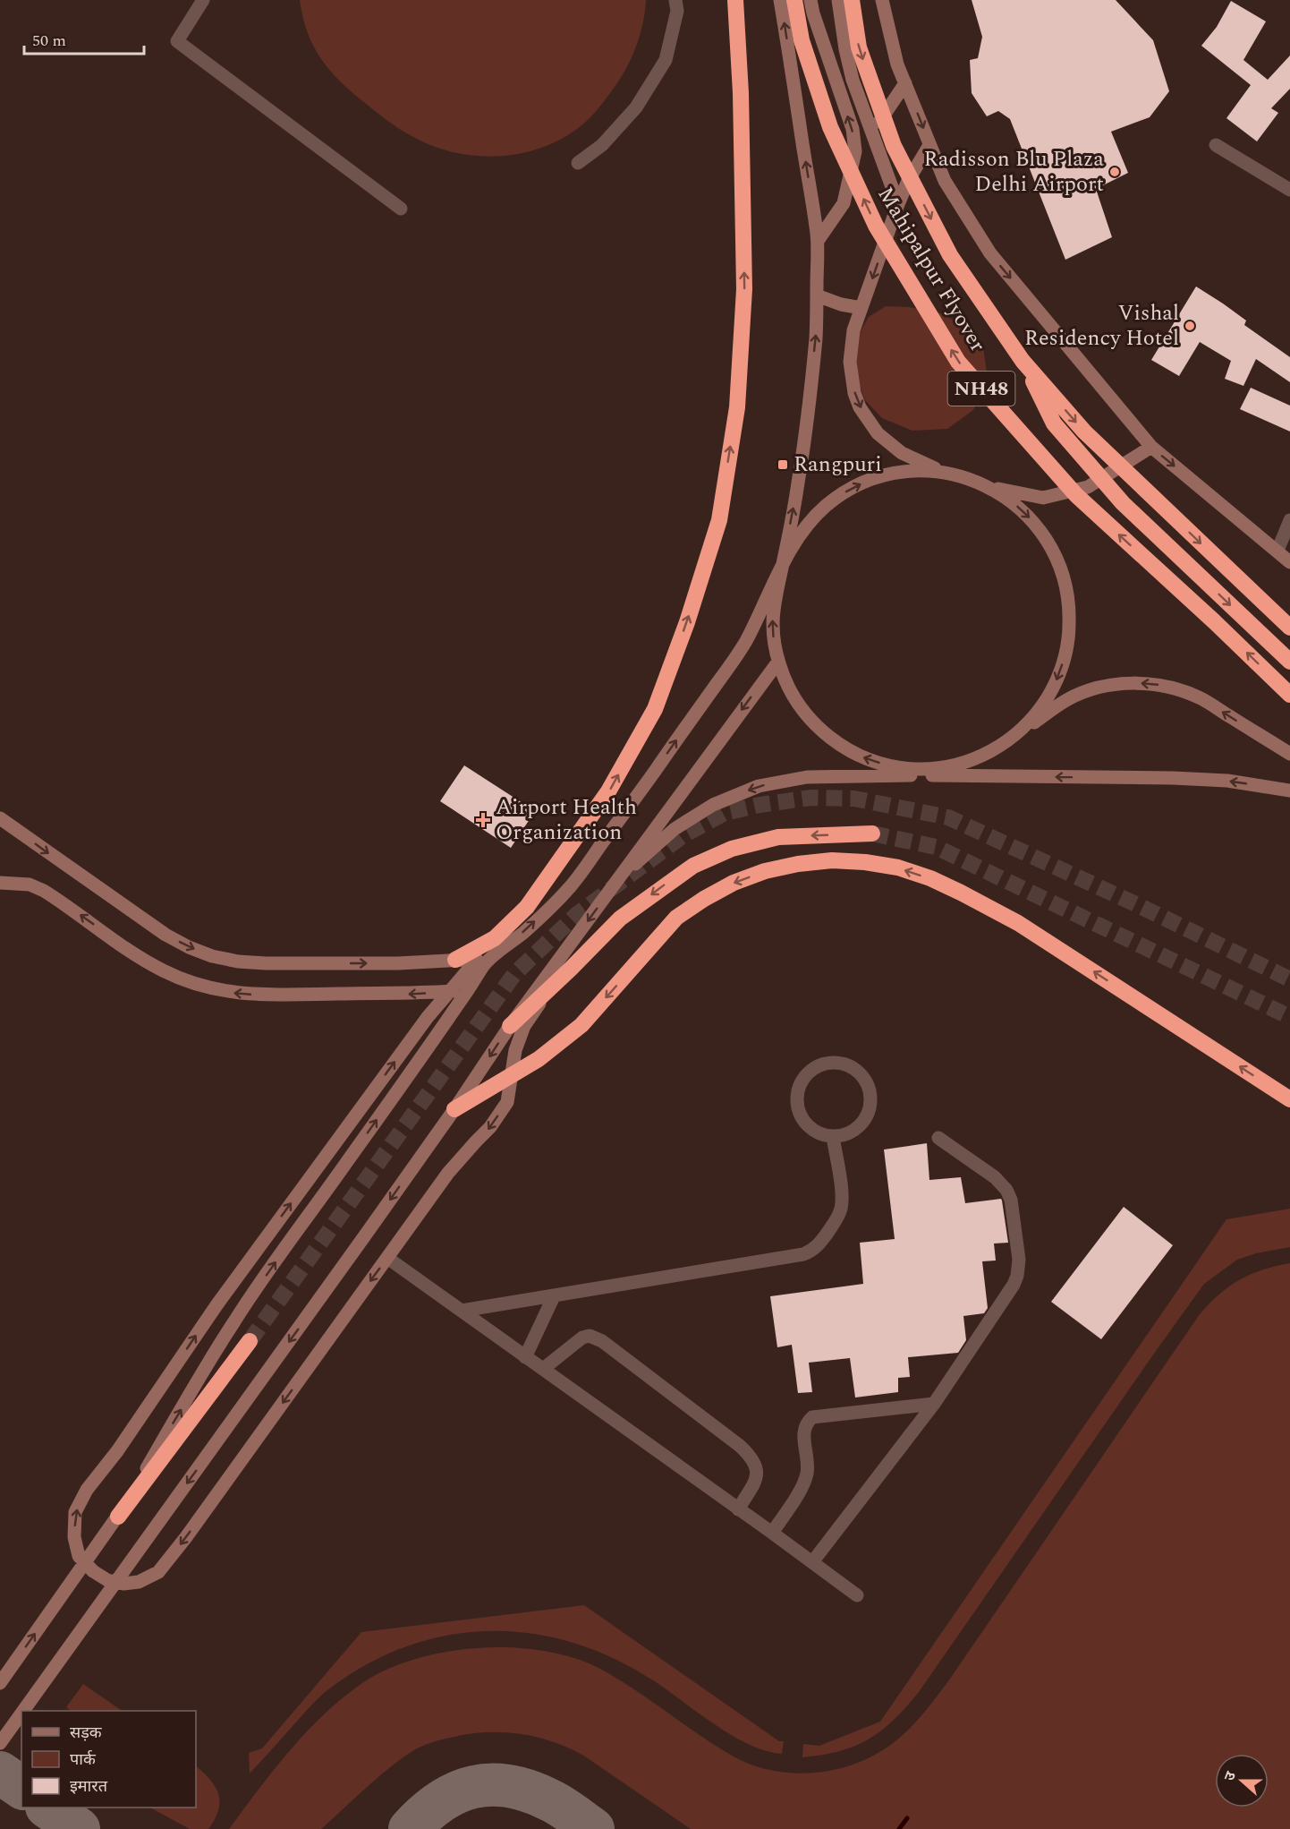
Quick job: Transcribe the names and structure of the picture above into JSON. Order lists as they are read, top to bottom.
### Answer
{
  "streets": {
    "highway": ["Mahipalpur Flyover", "NH48"]
  },
  "places": {
    "other": ["Radisson Blu Plaza Delhi Airport", "Vishal Residency Hotel"],
    "transit": ["Rangpuri"],
    "health": ["Airport Health Organization"]
  },
  "legend": ["सड़क", "पार्क", "इमारत"],
  "scale_bar": "50 m",
  "north": "left"
}
